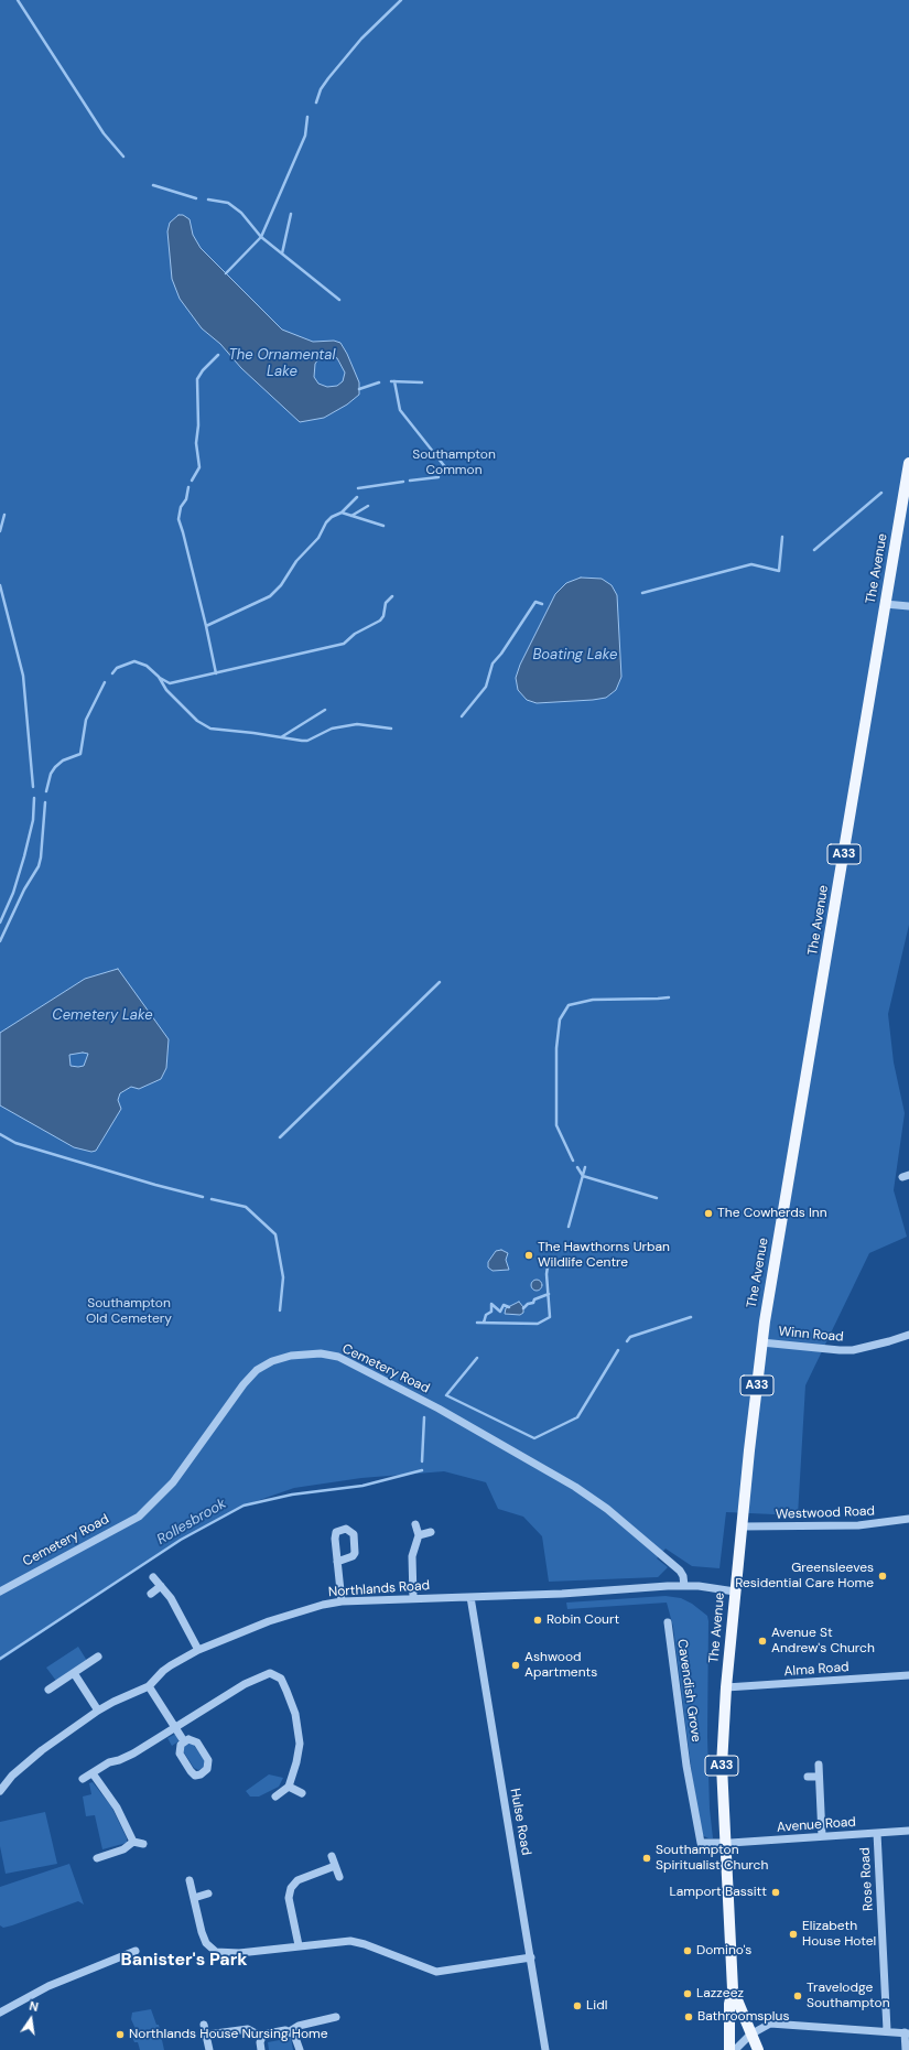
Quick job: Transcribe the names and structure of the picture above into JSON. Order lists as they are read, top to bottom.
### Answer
{
  "streets": {
    "main road": ["The Avenue", "A33"],
    "street": [
      "Winn Road",
      "Cemetery Road",
      "Westwood Road",
      "Northlands Road",
      "Alma Road",
      "Cavendish Grove",
      "Hulse Road",
      "Avenue Road",
      "Rose Road"
    ]
  },
  "crossings": [
    ["The Avenue", "Winn Road"],
    ["The Avenue", "Westwood Road"],
    ["The Avenue", "Northlands Road"],
    ["The Avenue", "Alma Road"],
    ["The Avenue", "Cavendish Grove"],
    ["The Avenue", "Avenue Road"],
    ["Cemetery Road", "Northlands Road"],
    ["Northlands Road", "Hulse Road"],
    ["Cavendish Grove", "Avenue Road"],
    ["Avenue Road", "Rose Road"]
  ],
  "districts": ["Banister's Park"],
  "water": [
    "The Ornamental Lake",
    "Boating Lake",
    "Cemetery Lake",
    "Rollesbrook"
  ],
  "parks": ["Southampton Common", "Southampton Old Cemetery"],
  "places": [
    "The Cowherds Inn",
    "The Hawthorns Urban Wildlife Centre",
    "Greensleeves Residential Care Home",
    "Robin Court",
    "Avenue St Andrew's Church",
    "Ashwood Apartments",
    "Southampton Spiritualist Church",
    "Lamport Bassitt",
    "Elizabeth House Hotel",
    "Domino's",
    "Lazzeez",
    "Travelodge Southampton",
    "Lidl",
    "Bathroomsplus",
    "Northlands House Nursing Home"
  ],
  "north": "top"
}
